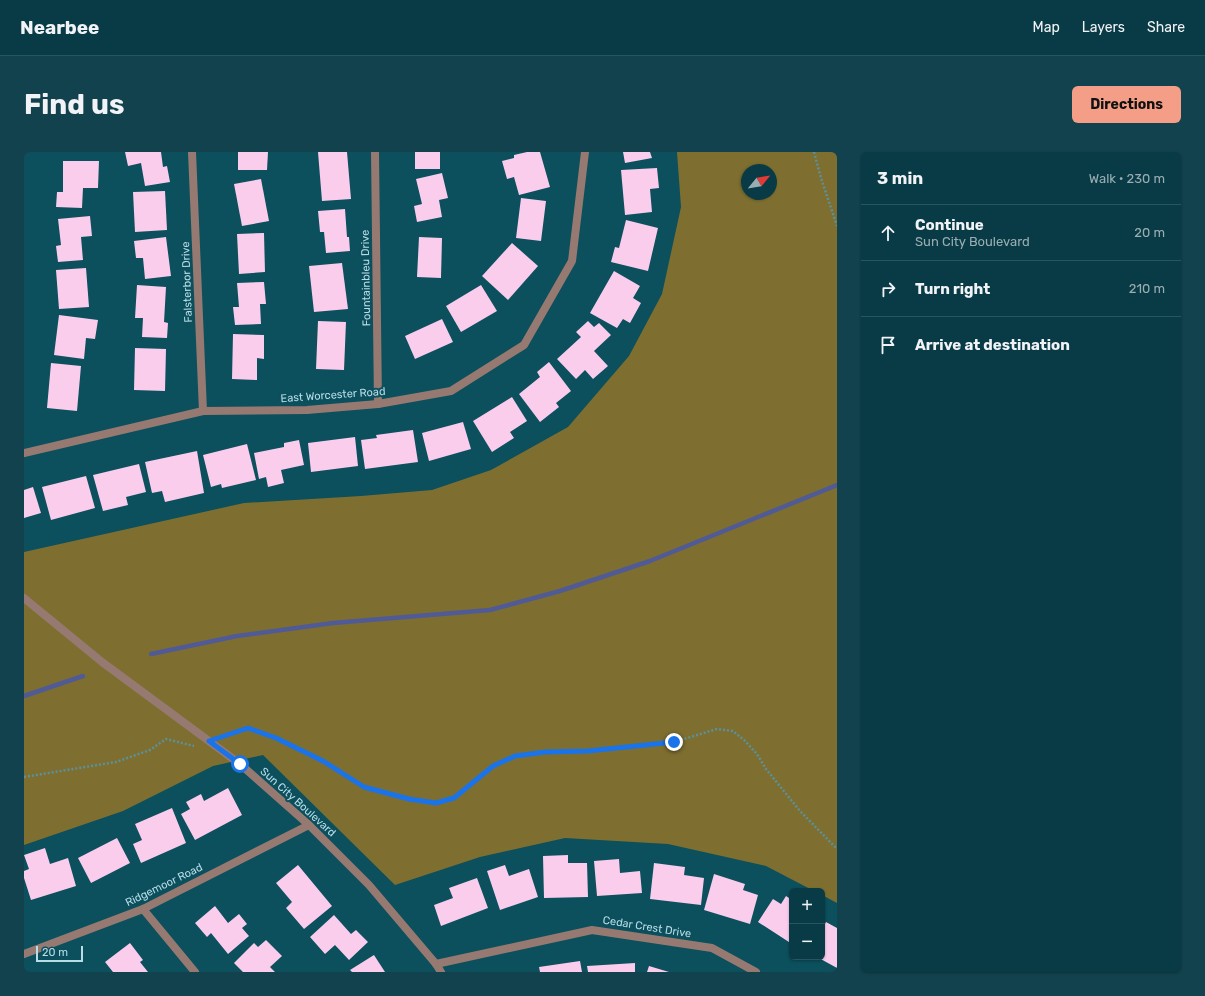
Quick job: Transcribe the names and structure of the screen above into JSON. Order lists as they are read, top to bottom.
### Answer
{
  "streets": {
    "street": [
      "Fountainbleu Drive",
      "Falsterbor Drive",
      "East Worcester Road",
      "Sun City Boulevard",
      "Ridgemoor Road",
      "Cedar Crest Drive"
    ]
  },
  "crossings": [
    ["Fountainbleu Drive", "East Worcester Road"],
    ["Falsterbor Drive", "East Worcester Road"],
    ["Sun City Boulevard", "Ridgemoor Road"],
    ["Sun City Boulevard", "Cedar Crest Drive"]
  ],
  "scale_bar": "20 m",
  "north": "top right",
  "page": {
    "header": "Nearbee",
    "nav": ["Map", "Layers", "Share"],
    "buttons": "Directions",
    "title": "Find us",
    "heading": ["3 min", "Walk · 230 m"],
    "list": [
      ["Continue", "Sun City Boulevard", "20 m"],
      ["Turn right", "210 m"],
      "Arrive at destination"
    ],
    "map_buttons": ["+", "−"],
    "scale": "20 m"
  }
}
